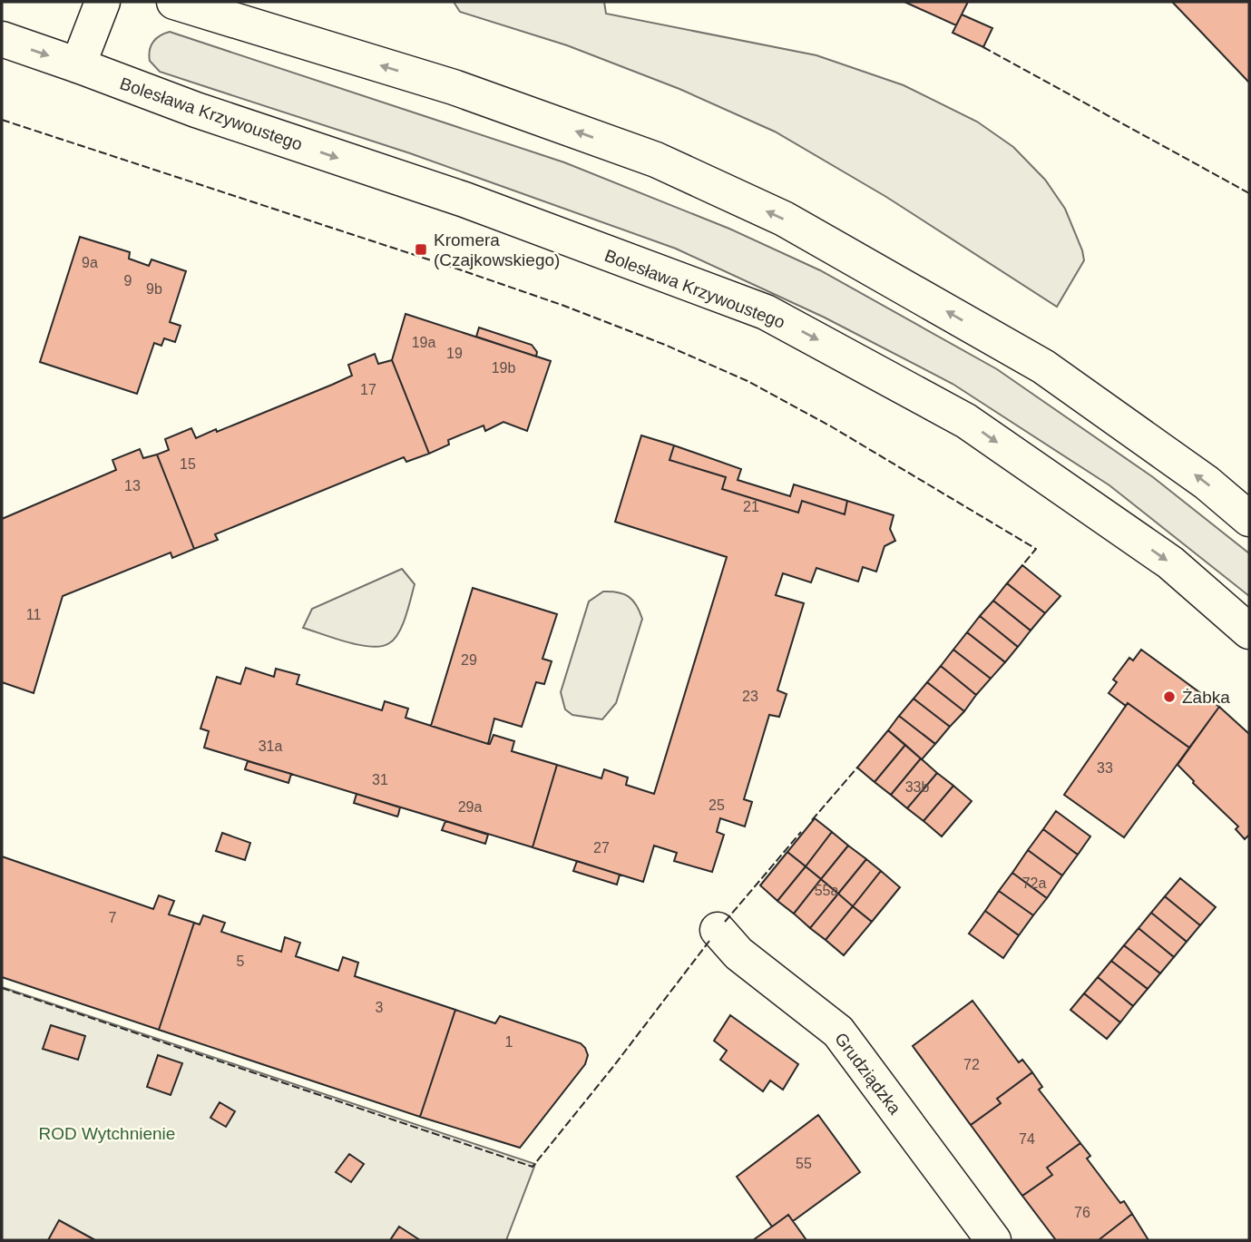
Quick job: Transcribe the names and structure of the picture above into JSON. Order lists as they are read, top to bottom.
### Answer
{
  "streets": {
    "main road": ["Bolesława Krzywoustego", "Grudziądzka"]
  },
  "parks": ["ROD Wytchnienie"],
  "places": {
    "transit": ["Kromera (Czajkowskiego)"],
    "other": ["Żabka"]
  },
  "house_numbers": [
    "9a",
    "9",
    "9b",
    "19a",
    "19",
    "19b",
    "17",
    "15",
    "13",
    "21",
    "11",
    "29",
    "23",
    "31a",
    "33",
    "31",
    "33b",
    "25",
    "29a",
    "27",
    "72a",
    "55a",
    "7",
    "5",
    "3",
    "1",
    "72",
    "74",
    "55",
    "76"
  ]
}
